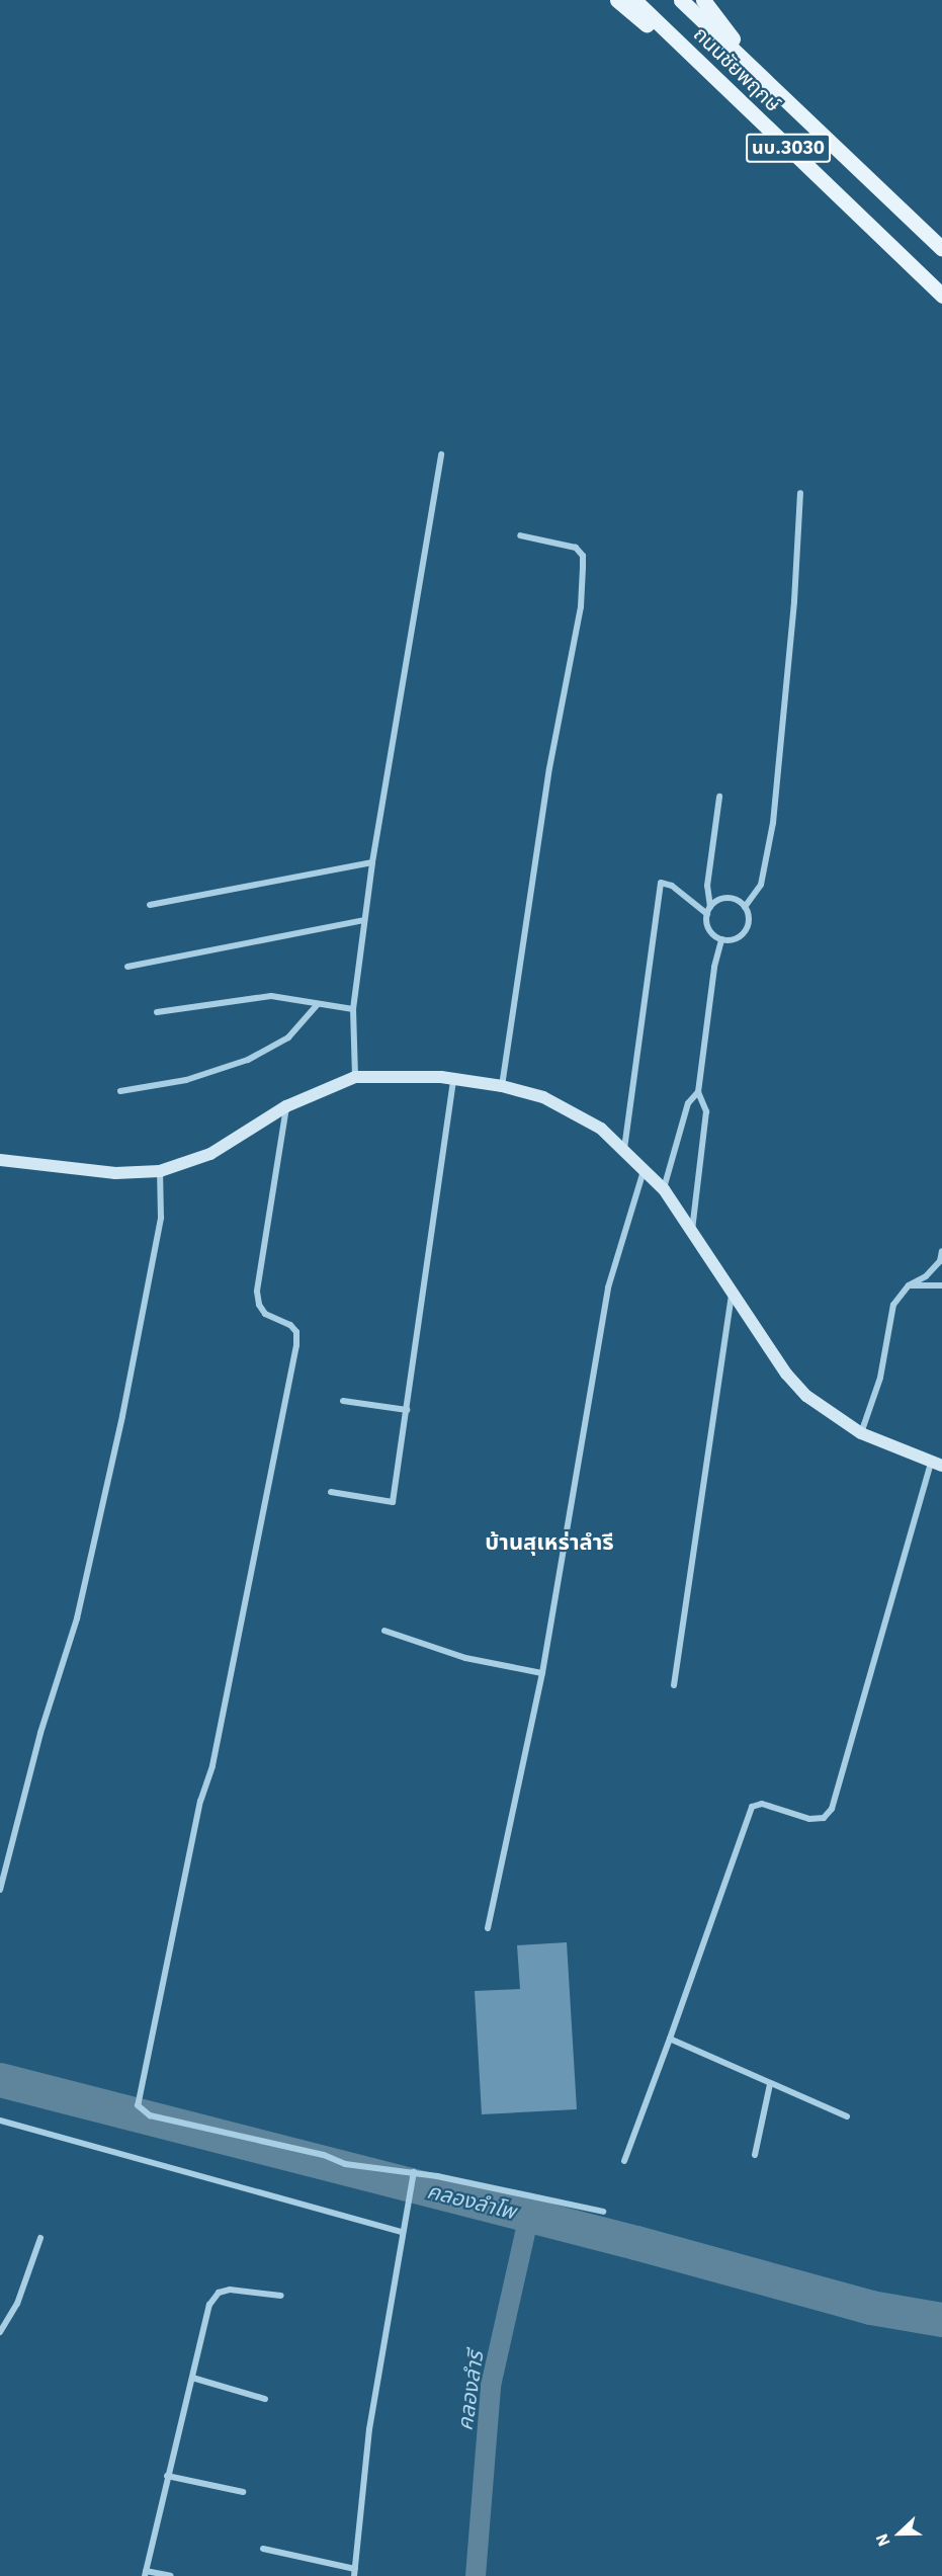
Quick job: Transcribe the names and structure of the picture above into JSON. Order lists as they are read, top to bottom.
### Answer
{
  "streets": {
    "main road": ["ถนนชัยพฤกษ์", "นบ.3030"]
  },
  "districts": ["บ้านสุเหร่าลำรี"],
  "water": ["คลองลำโพ", "คลองลำรี"],
  "north": "left"
}
